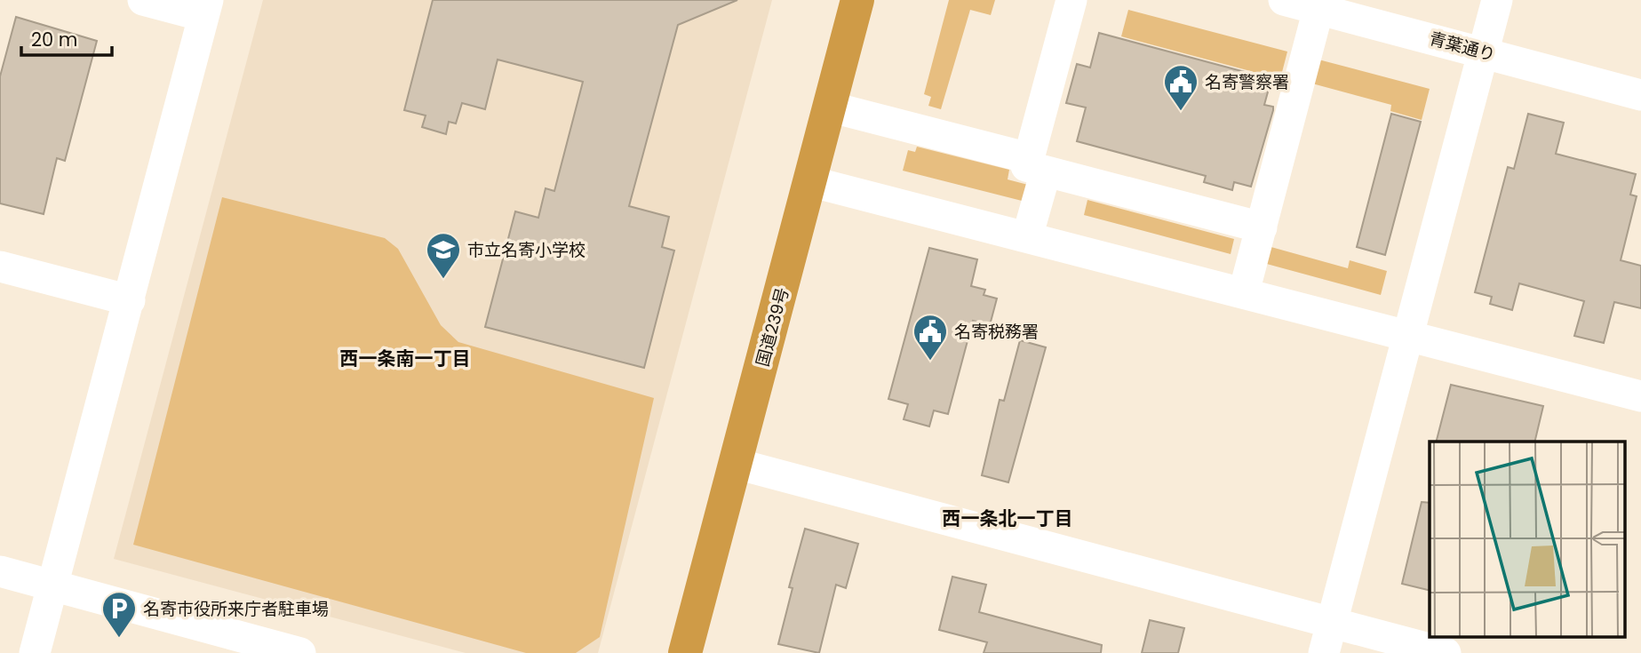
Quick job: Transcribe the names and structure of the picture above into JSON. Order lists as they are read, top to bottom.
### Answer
{
  "streets": {
    "highway": ["国道239号"],
    "street": ["青葉通り"]
  },
  "districts": ["西一条南一丁目", "西一条北一丁目"],
  "places": {
    "public building": ["名寄警察署", "名寄税務署"],
    "school or university": ["市立名寄小学校"],
    "parking": ["名寄市役所来庁者駐車場"]
  },
  "scale_bar": "20 m"
}
